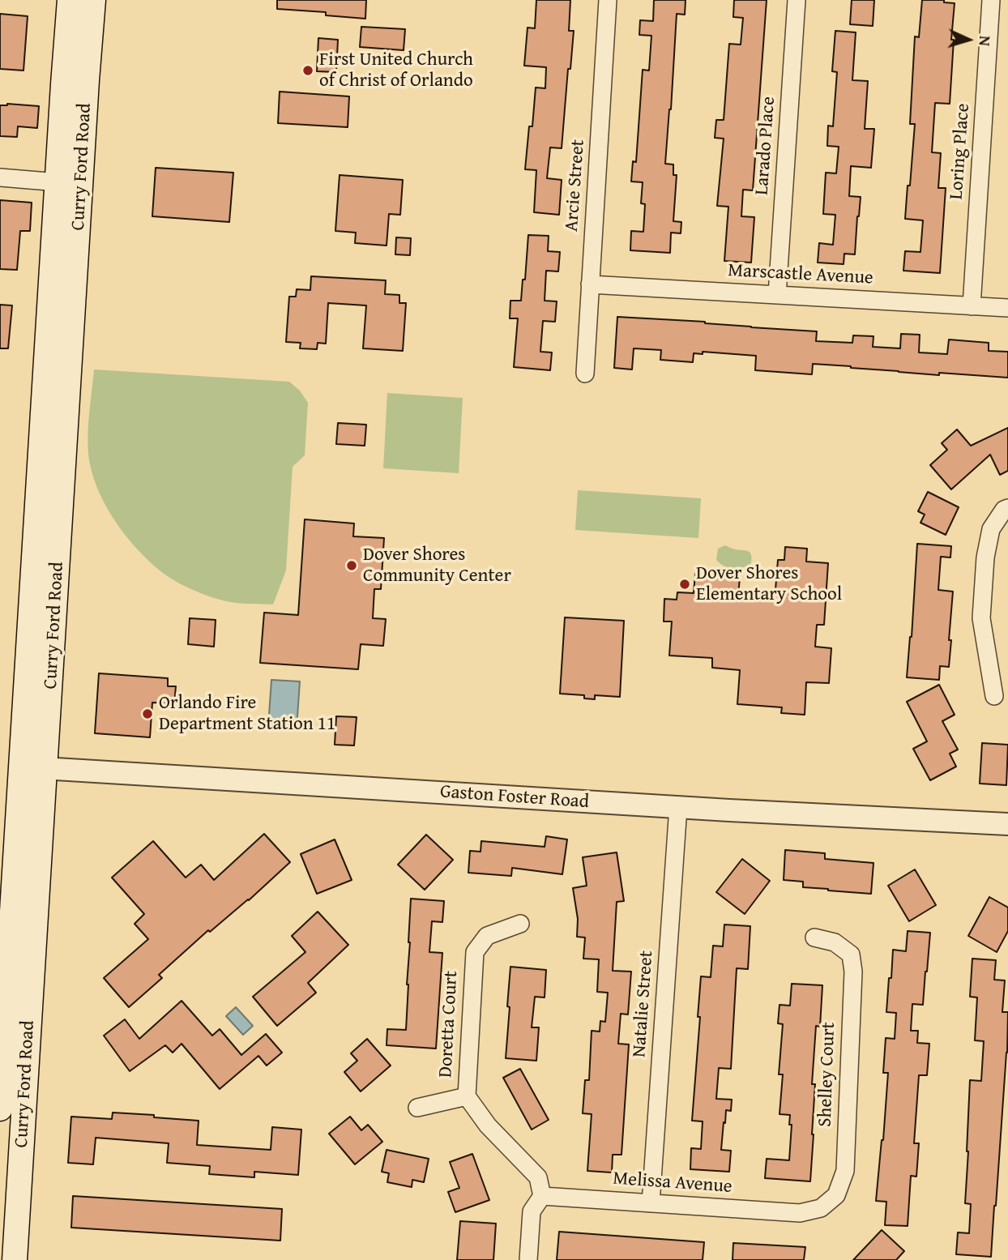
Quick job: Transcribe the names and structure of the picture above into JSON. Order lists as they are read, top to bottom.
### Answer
{
  "streets": {
    "main road": ["Curry Ford Road"],
    "street": [
      "Larado Place",
      "Loring Place",
      "Arcie Street",
      "Marscastle Avenue",
      "Gaston Foster Road",
      "Natalie Street",
      "Doretta Court",
      "Shelley Court",
      "Melissa Avenue"
    ]
  },
  "crossings": [
    ["Larado Place", "Marscastle Avenue"],
    ["Loring Place", "Marscastle Avenue"],
    ["Curry Ford Road", "Gaston Foster Road"],
    ["Arcie Street", "Marscastle Avenue"],
    ["Gaston Foster Road", "Natalie Street"],
    ["Natalie Street", "Melissa Avenue"],
    ["Doretta Court", "Melissa Avenue"],
    ["Shelley Court", "Melissa Avenue"]
  ],
  "places": [
    "First United Church of Christ of Orlando",
    "Dover Shores Community Center",
    "Dover Shores Elementary School",
    "Orlando Fire Department Station 11"
  ],
  "north": "right"
}
